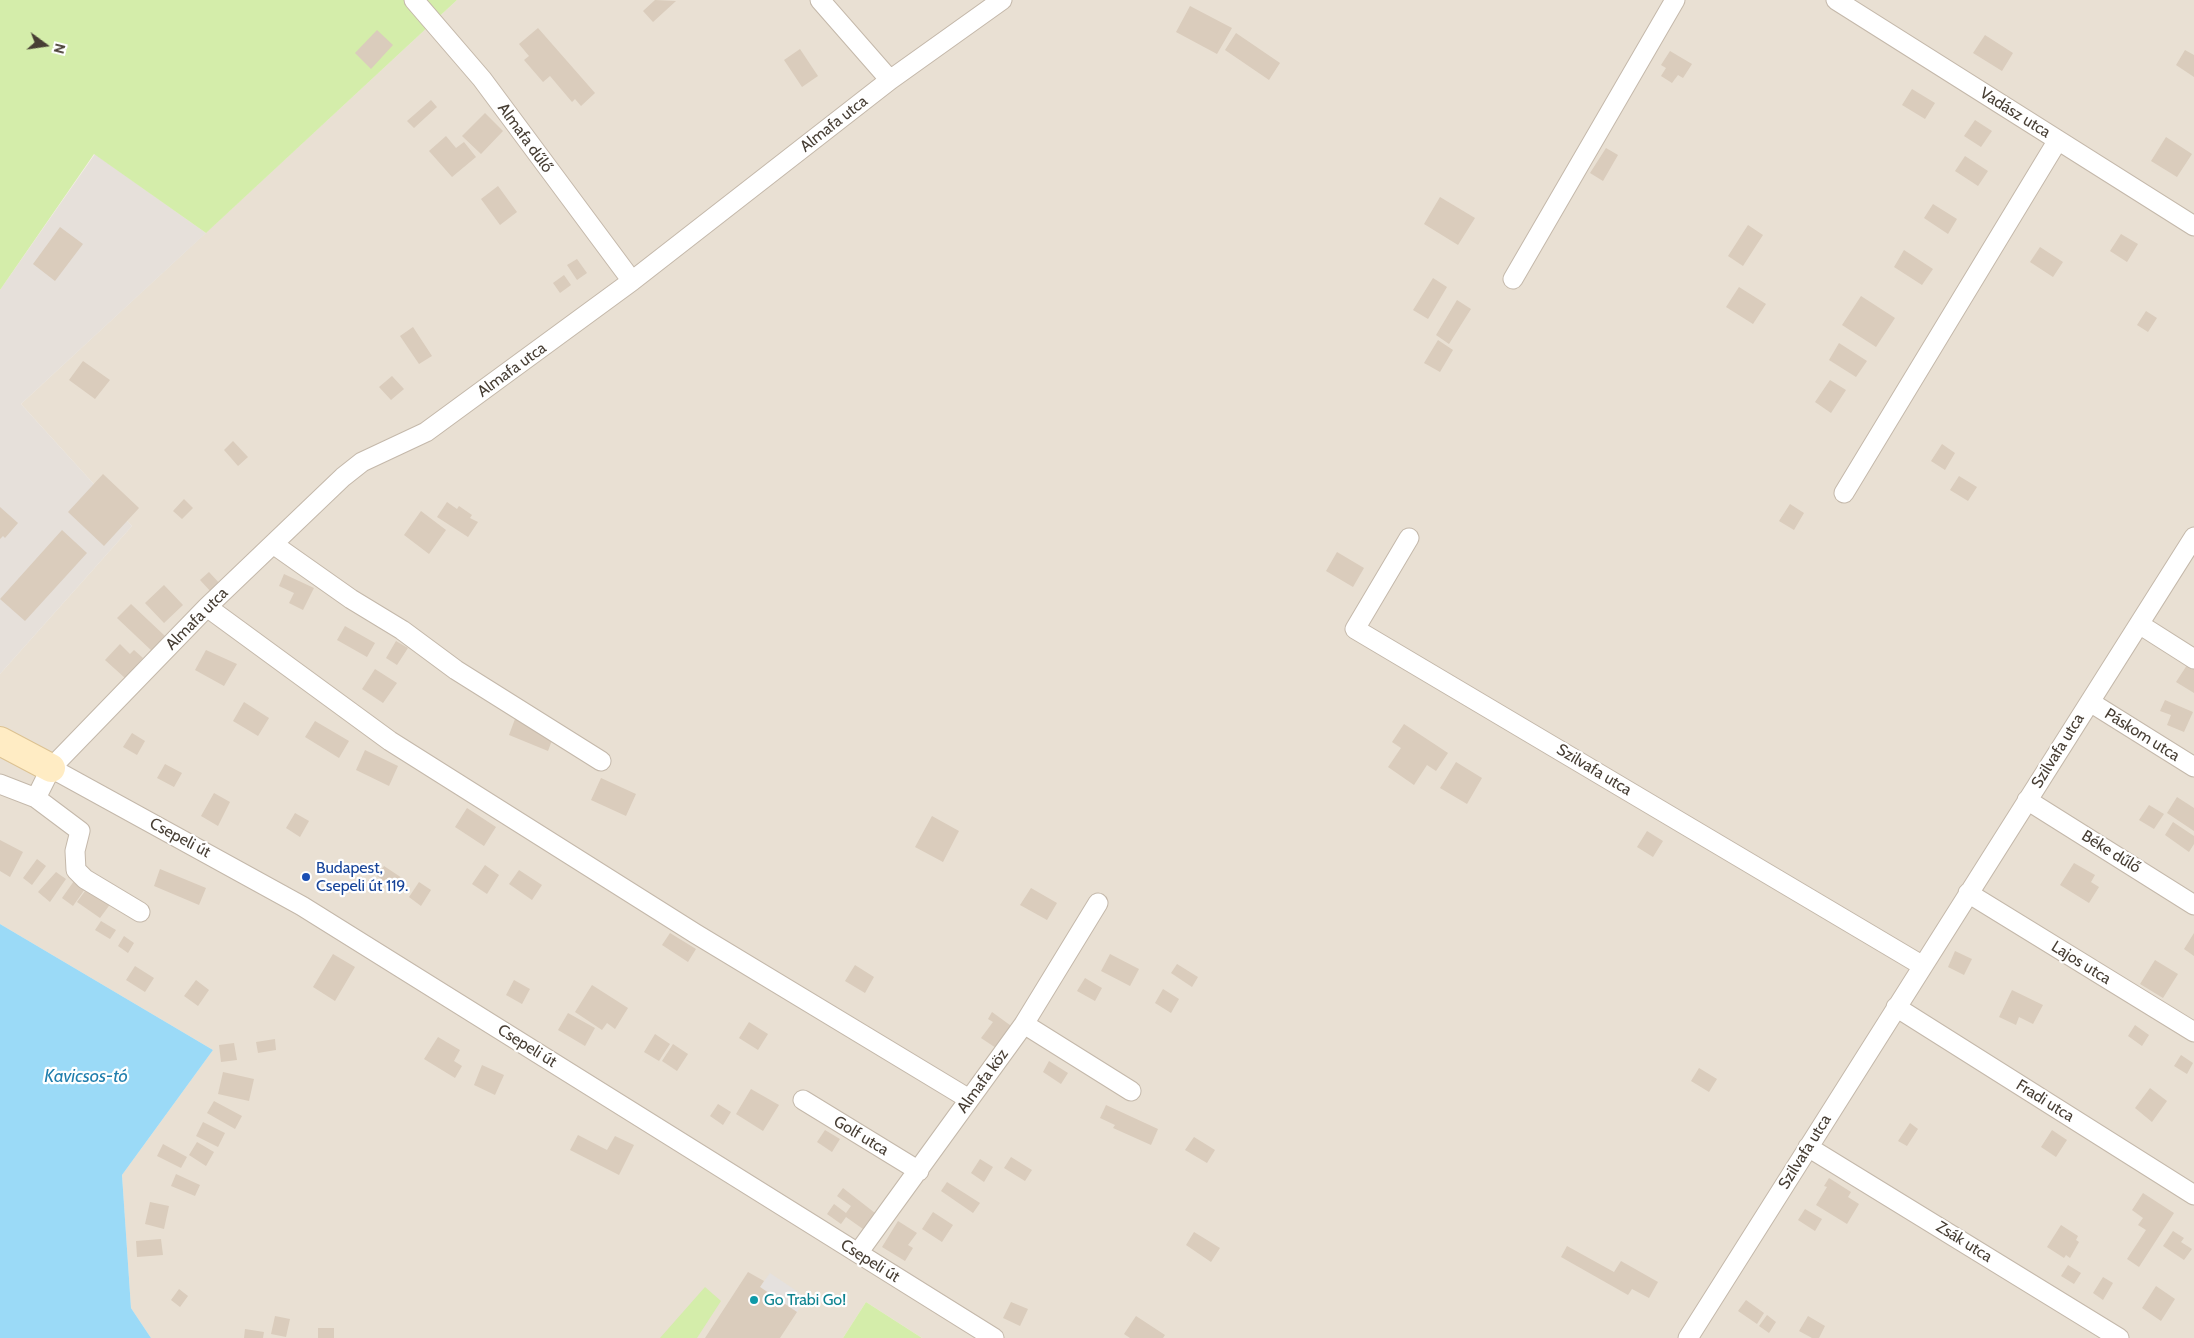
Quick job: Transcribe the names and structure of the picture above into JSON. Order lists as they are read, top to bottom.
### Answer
{
  "streets": {
    "street": [
      "Vadász utca",
      "Almafa utca",
      "Almafa dűlő",
      "Páskom utca",
      "Szilvafa utca",
      "Csepeli út",
      "Béke dűlő",
      "Lajos utca",
      "Almafa köz",
      "Fradi utca",
      "Golf utca",
      "Zsák utca"
    ]
  },
  "crossings": [
    ["Almafa utca", "Almafa dűlő"],
    ["Almafa utca", "Csepeli út"],
    ["Páskom utca", "Szilvafa utca"],
    ["Szilvafa utca", "Béke dűlő"],
    ["Szilvafa utca", "Lajos utca"],
    ["Szilvafa utca", "Fradi utca"],
    ["Szilvafa utca", "Zsák utca"],
    ["Csepeli út", "Almafa köz"],
    ["Almafa köz", "Golf utca"]
  ],
  "water": ["Kavicsos-tó"],
  "places": ["Budapest, Csepeli út 119.", "Go Trabi Go!"],
  "north": "right"
}
